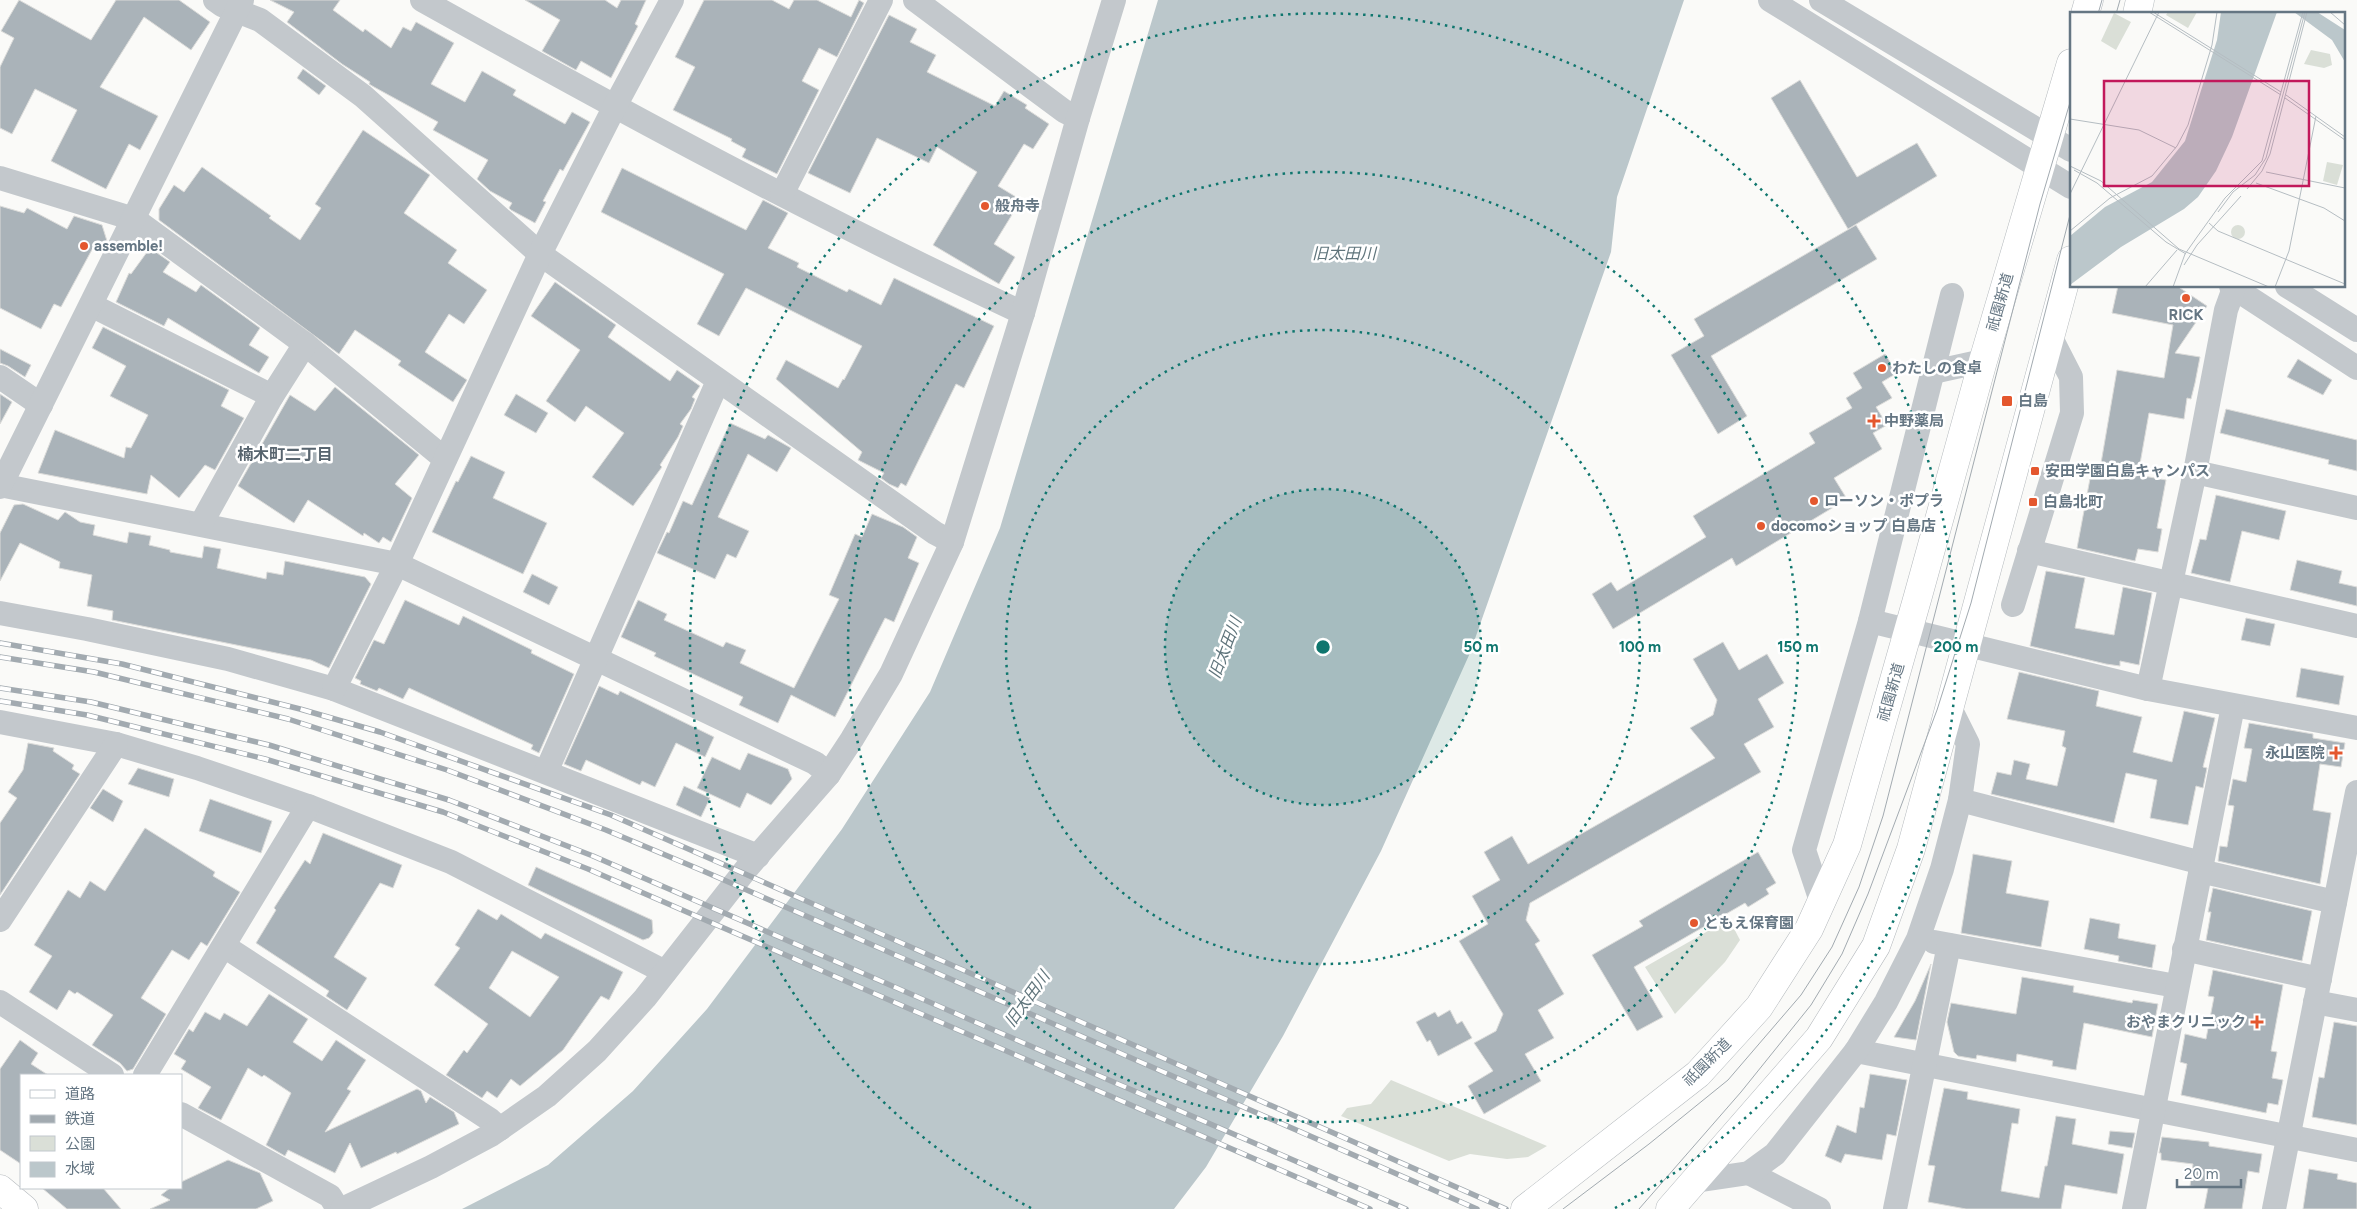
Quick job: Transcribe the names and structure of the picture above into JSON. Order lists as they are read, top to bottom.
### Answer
{
  "streets": {
    "main road": ["祇園新道"]
  },
  "districts": ["楠木町二丁目"],
  "water": ["旧太田川"],
  "places": {
    "other": [
      "般舟寺",
      "assemble!",
      "RICK",
      "わたしの食卓",
      "ローソン・ポプラ",
      "docomoショップ 白島店",
      "ともえ保育園"
    ],
    "transit": ["白島", "安田学園白島キャンパス", "白島北町"],
    "health": ["中野薬局", "永山医院", "おやまクリニック"]
  },
  "legend": [
    "道路",
    "鉄道",
    "公園",
    "水域"
  ],
  "scale_bar": "20 m",
  "rings": [
    "50 m",
    "100 m",
    "150 m",
    "200 m"
  ]
}
